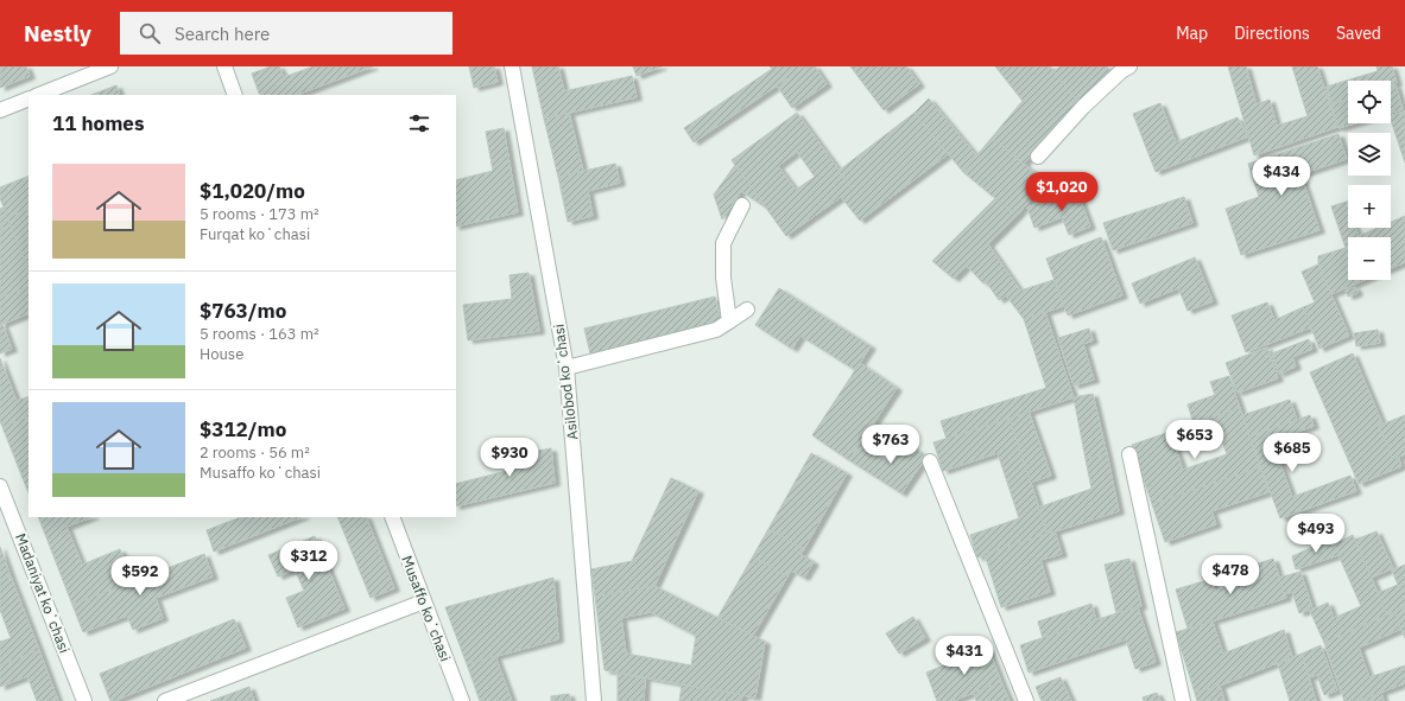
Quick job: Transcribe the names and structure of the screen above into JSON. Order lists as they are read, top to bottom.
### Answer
{
  "streets": {
    "street": ["Asilobod koʻchasi", "Madaniyat koʻchasi", "Musaffo koʻchasi"]
  },
  "page": {
    "header": "Nestly",
    "search": "Search here",
    "nav": ["Map", "Directions", "Saved"],
    "map_buttons": ["+", "−"],
    "heading": "11 homes",
    "list": [
      {
        "name": "$1,020/mo",
        "note": "5 rooms · 173 m² · Furqat koʻchasi"
      },
      {
        "name": "$763/mo",
        "note": "5 rooms · 163 m² · House"
      },
      {
        "name": "$312/mo",
        "note": "2 rooms · 56 m² · Musaffo koʻchasi"
      }
    ],
    "price": [
      "$434",
      "$1,020",
      "$653",
      "$763",
      "$685",
      "$930",
      "$493",
      "$312",
      "$478",
      "$592",
      "$431"
    ]
  }
}
